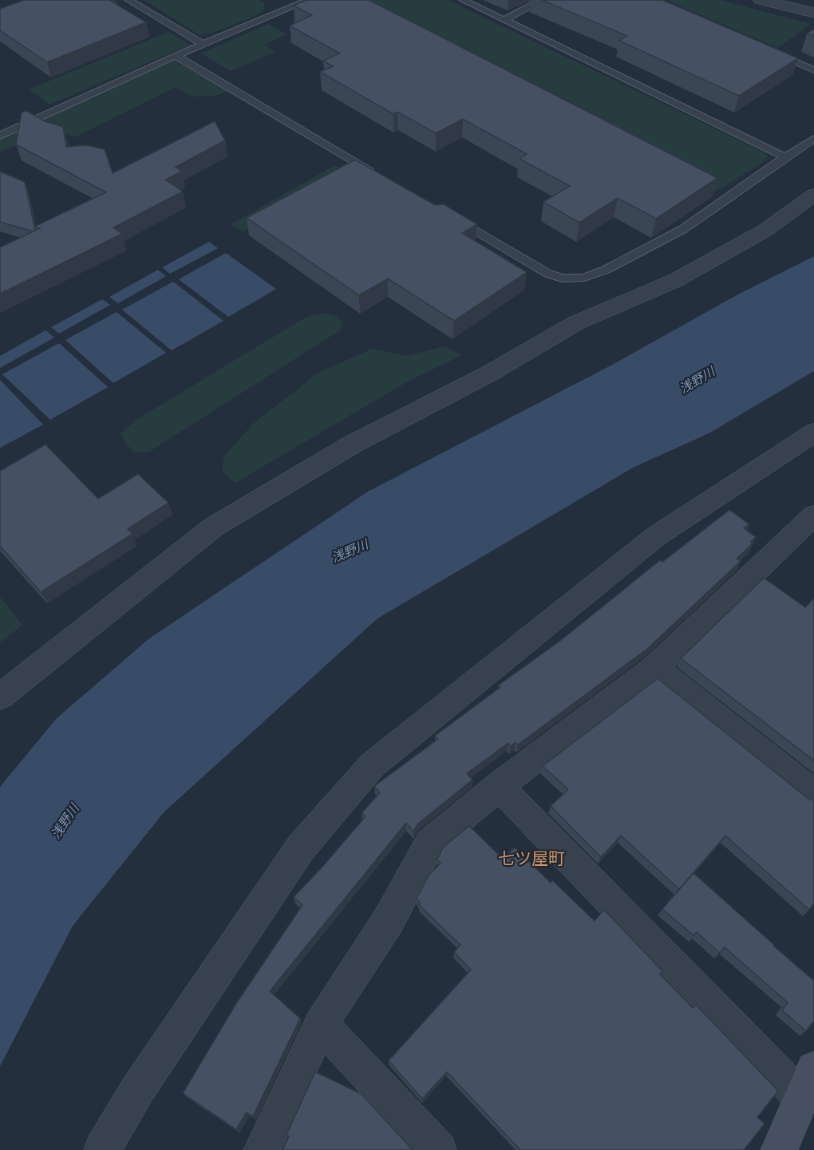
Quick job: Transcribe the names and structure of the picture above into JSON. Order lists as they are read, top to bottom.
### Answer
{
  "districts": ["七ツ屋町"],
  "water": ["浅野川"]
}
